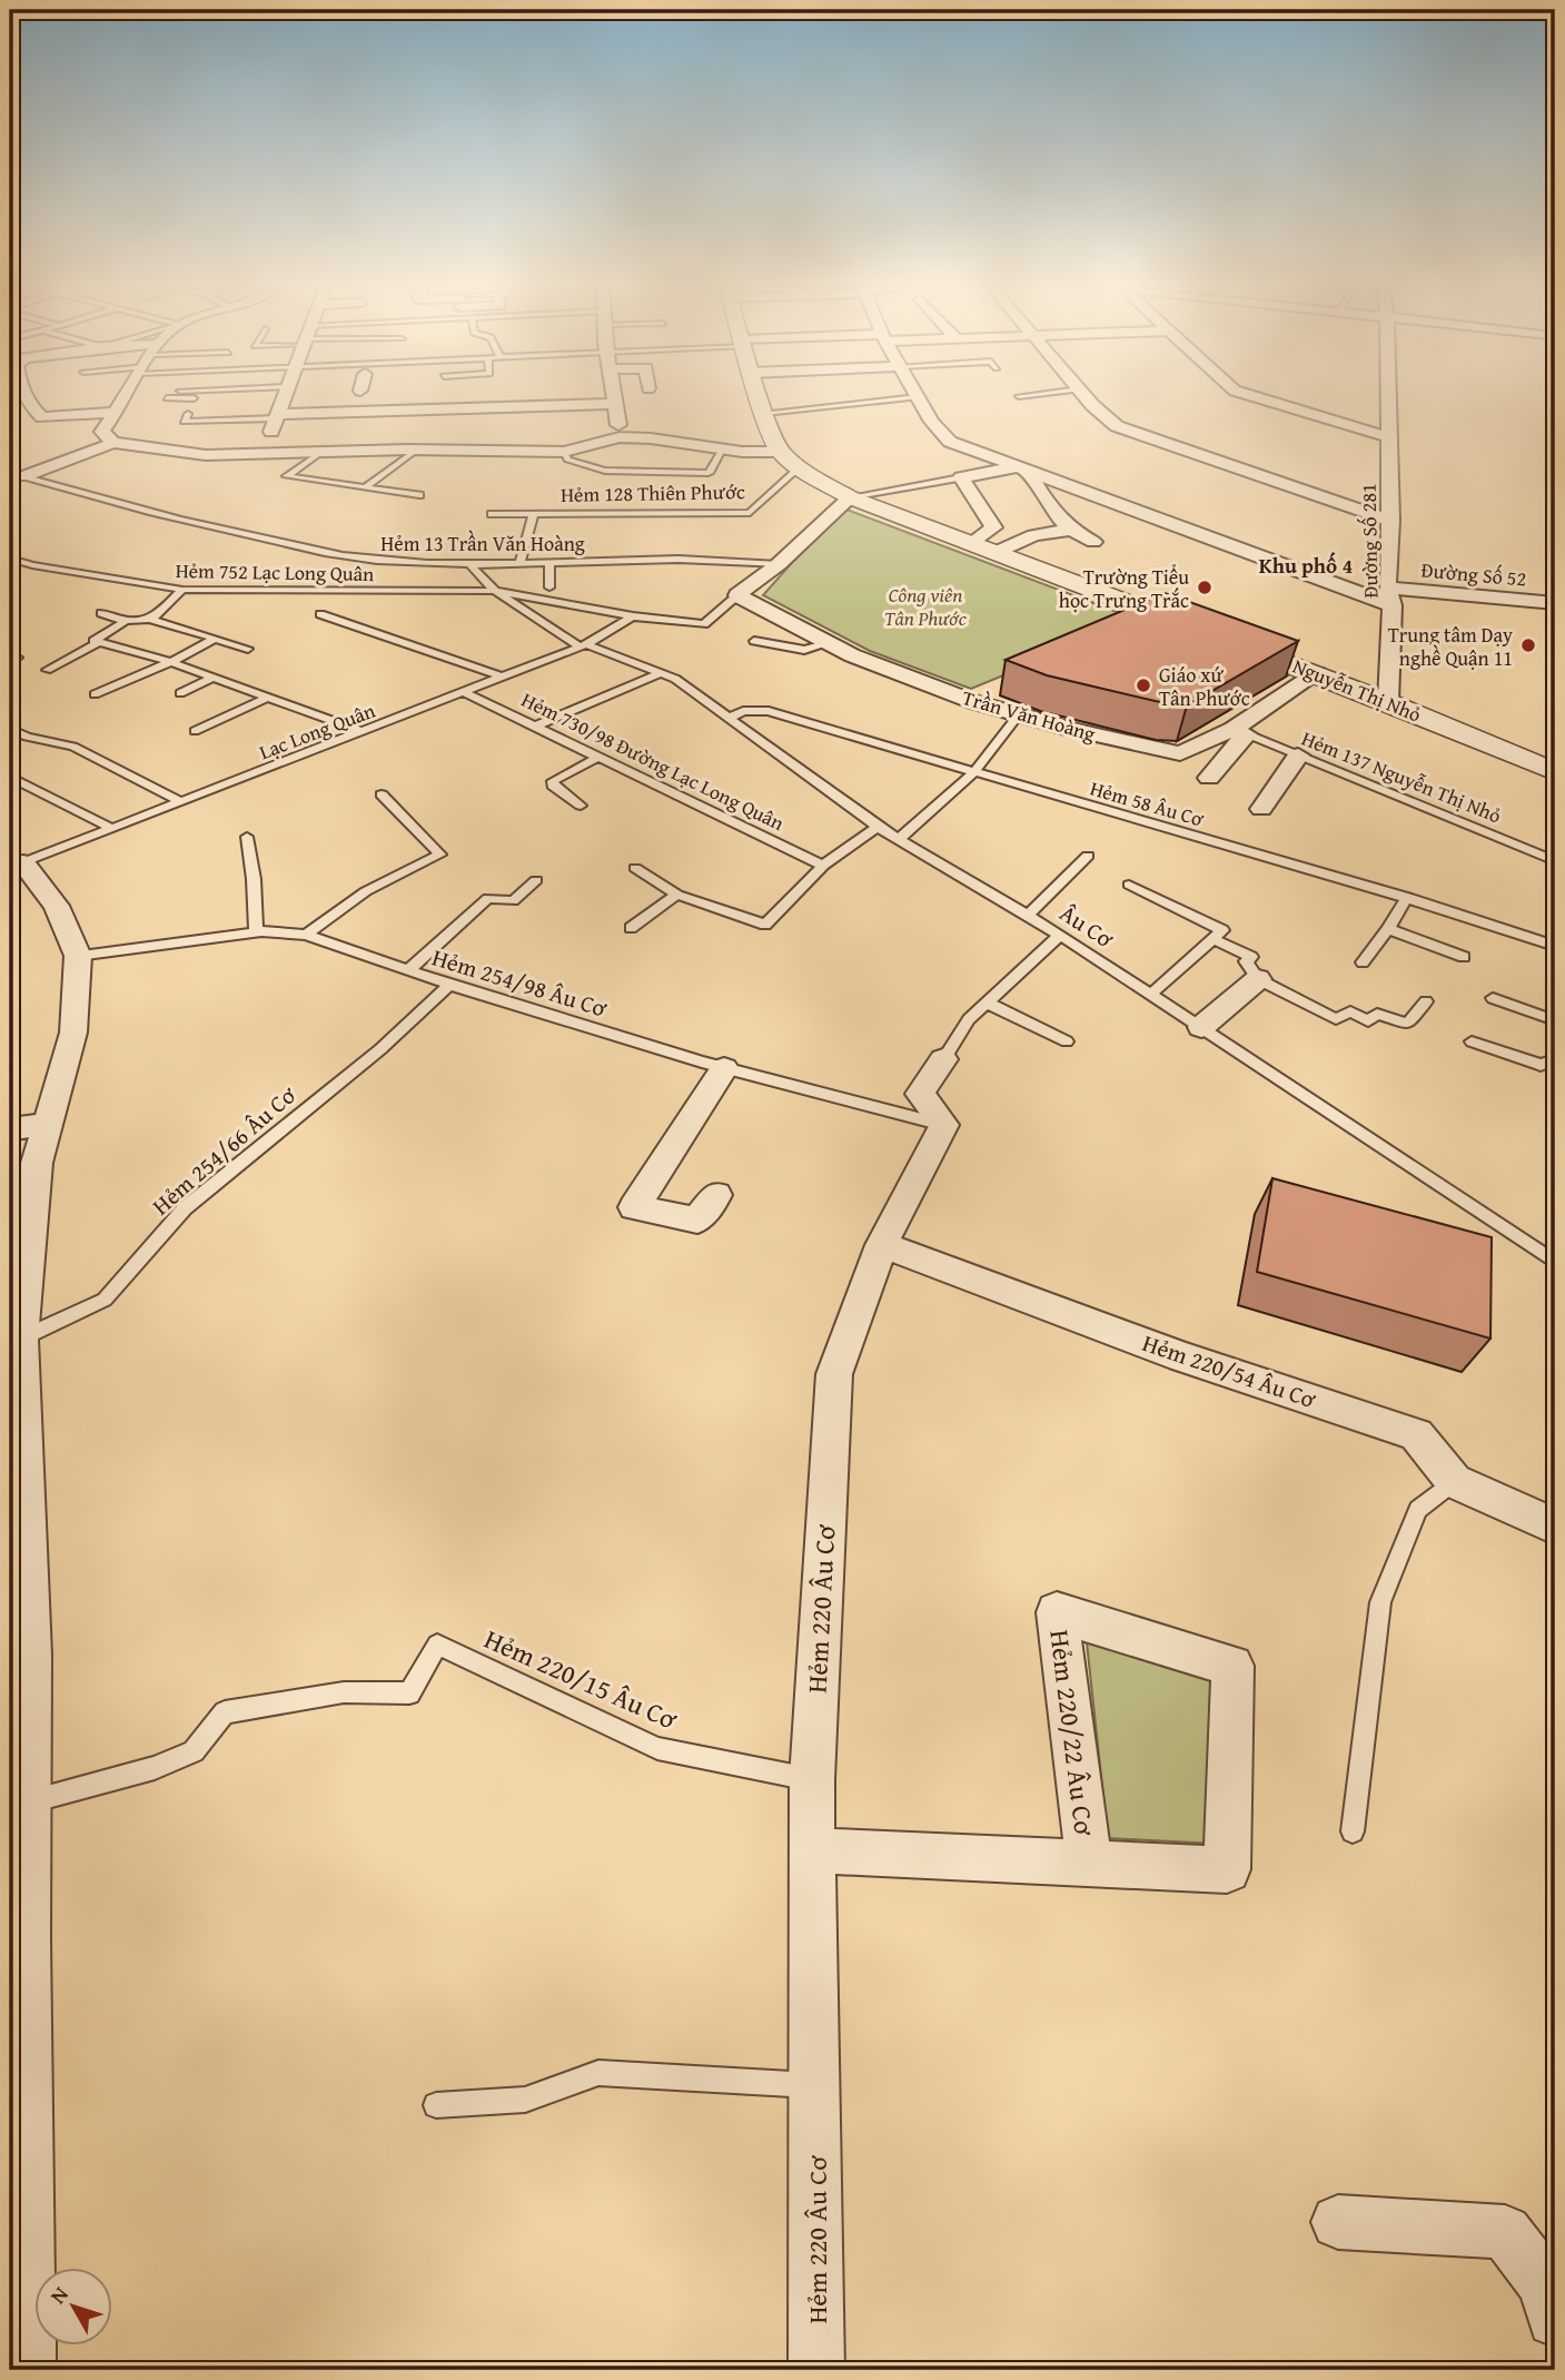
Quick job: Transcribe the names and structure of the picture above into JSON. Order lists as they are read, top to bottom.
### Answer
{
  "streets": {
    "street": [
      "Đường Số 281",
      "Đường Số 52",
      "Nguyễn Thị Nhỏ",
      "Trần Văn Hoàng",
      "Hẻm 220/54 Âu Cơ",
      "Hẻm 220 Âu Cơ",
      "Hẻm 220/22 Âu Cơ"
    ],
    "lane": [
      "Hẻm 128 Thiên Phước",
      "Hẻm 13 Trần Văn Hoàng",
      "Hẻm 752 Lạc Long Quân",
      "Lạc Long Quân",
      "Hẻm 730/98 Đường Lạc Long Quân",
      "Hẻm 137 Nguyễn Thị Nhỏ",
      "Hẻm 58 Âu Cơ",
      "Âu Cơ",
      "Hẻm 254/98 Âu Cơ",
      "Hẻm 254/66 Âu Cơ",
      "Hẻm 220/15 Âu Cơ"
    ]
  },
  "crossings": [
    ["Hẻm 128 Thiên Phước", "Nguyễn Thị Nhỏ"],
    ["Đường Số 281", "Đường Số 52"],
    ["Đường Số 281", "Nguyễn Thị Nhỏ"],
    ["Hẻm 752 Lạc Long Quân", "Âu Cơ"],
    ["Nguyễn Thị Nhỏ", "Trần Văn Hoàng"],
    ["Trần Văn Hoàng", "Hẻm 137 Nguyễn Thị Nhỏ"],
    ["Lạc Long Quân", "Hẻm 730/98 Đường Lạc Long Quân"],
    ["Lạc Long Quân", "Âu Cơ"],
    ["Hẻm 58 Âu Cơ", "Âu Cơ"],
    ["Hẻm 254/98 Âu Cơ", "Hẻm 254/66 Âu Cơ"],
    ["Hẻm 254/98 Âu Cơ", "Hẻm 220 Âu Cơ"],
    ["Hẻm 220/54 Âu Cơ", "Hẻm 220 Âu Cơ"],
    ["Hẻm 220 Âu Cơ", "Hẻm 220/15 Âu Cơ"],
    ["Hẻm 220 Âu Cơ", "Hẻm 220/22 Âu Cơ"]
  ],
  "districts": ["Khu phố 4"],
  "parks": ["Công viên Tân Phước"],
  "places": ["Trường Tiểu học Trưng Trắc", "Trung tâm Dạy nghề Quận 11", "Giáo xứ Tân Phước"],
  "north": "top left"
}
